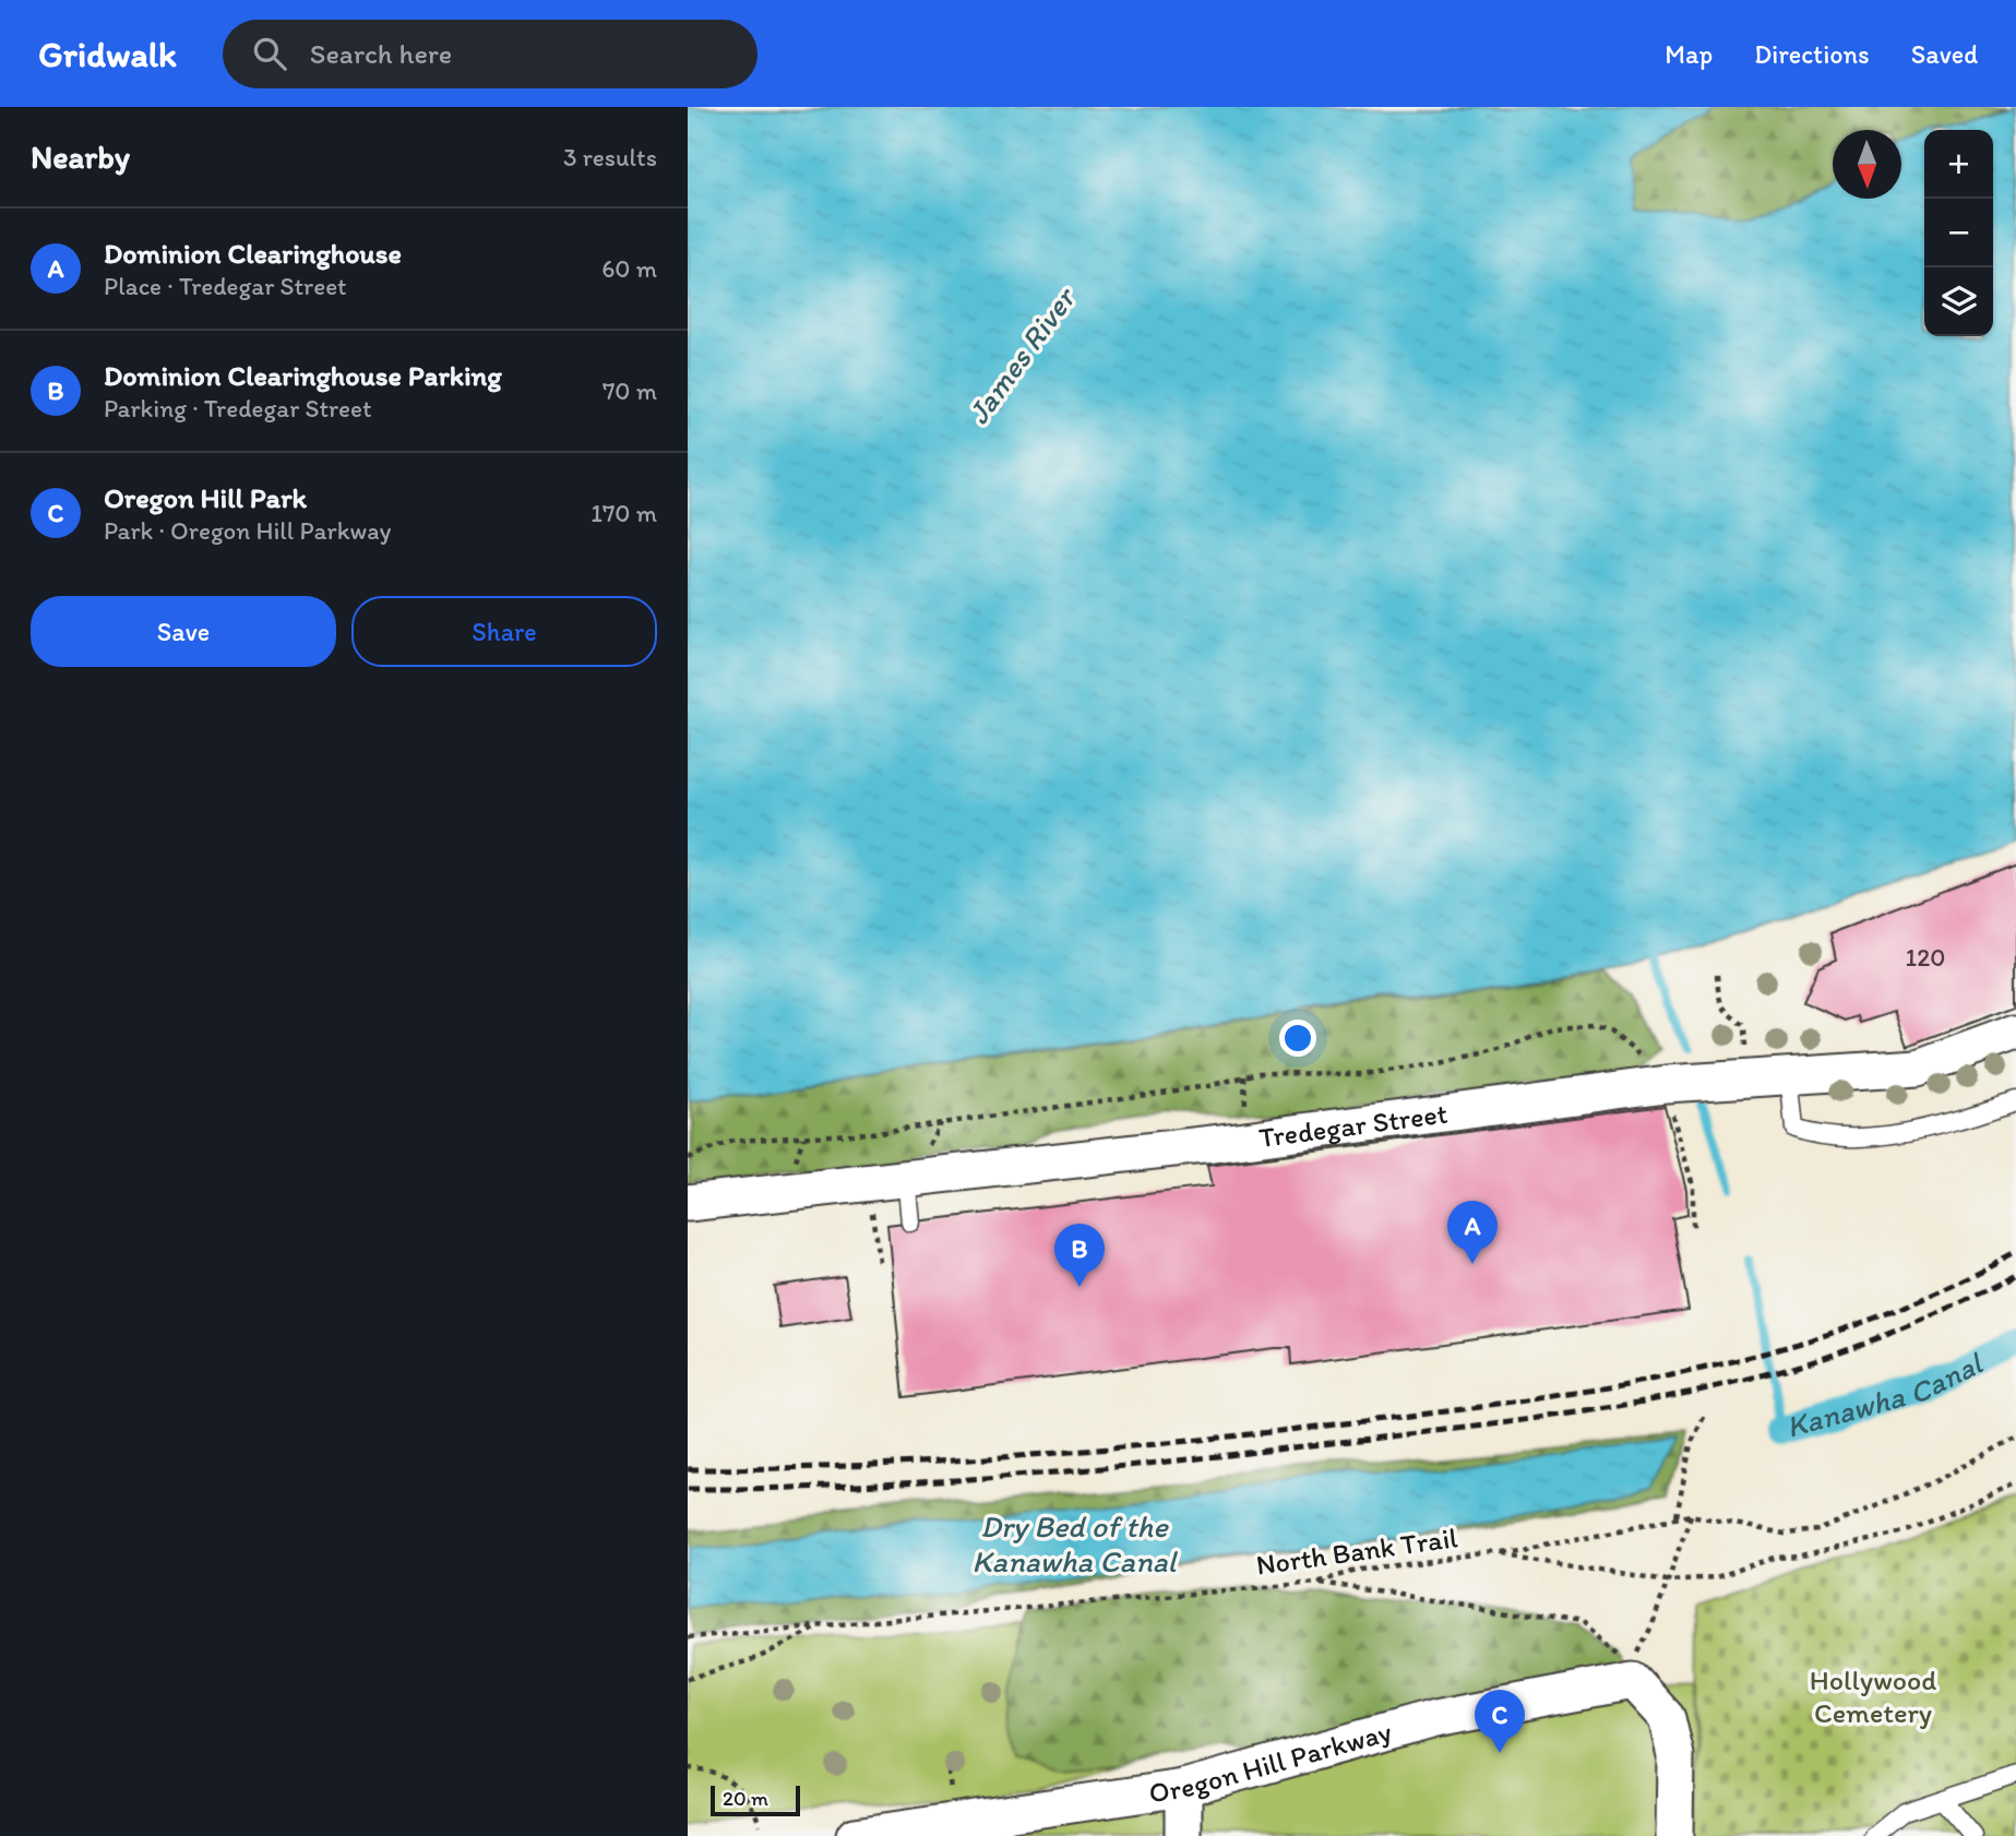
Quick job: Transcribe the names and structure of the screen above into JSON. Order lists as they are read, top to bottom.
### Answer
{
  "streets": {
    "street": ["Tredegar Street", "Oregon Hill Parkway"],
    "path": ["North Bank Trail"]
  },
  "water": ["James River", "Kanawha Canal", "Dry Bed of the Kanawha Canal"],
  "parks": ["Hollywood Cemetery"],
  "house_numbers": ["120"],
  "scale_bar": "20 m",
  "north": "bottom",
  "page": {
    "header": "Gridwalk",
    "search": "Search here",
    "nav": ["Map", "Directions", "Saved"],
    "heading": ["Nearby", "3 results"],
    "map_buttons": ["+", "−"],
    "list": [
      {
        "mark": "A",
        "name": "Dominion Clearinghouse",
        "note": "Place · Tredegar Street",
        "value": "60 m"
      },
      {
        "mark": "B",
        "name": "Dominion Clearinghouse Parking",
        "note": "Parking · Tredegar Street",
        "value": "70 m"
      },
      {
        "mark": "C",
        "name": "Oregon Hill Park",
        "note": "Park · Oregon Hill Parkway",
        "value": "170 m"
      }
    ],
    "buttons": ["Save", "Share"],
    "pins": ["A", "B", "C"],
    "scale": "20 m"
  }
}
